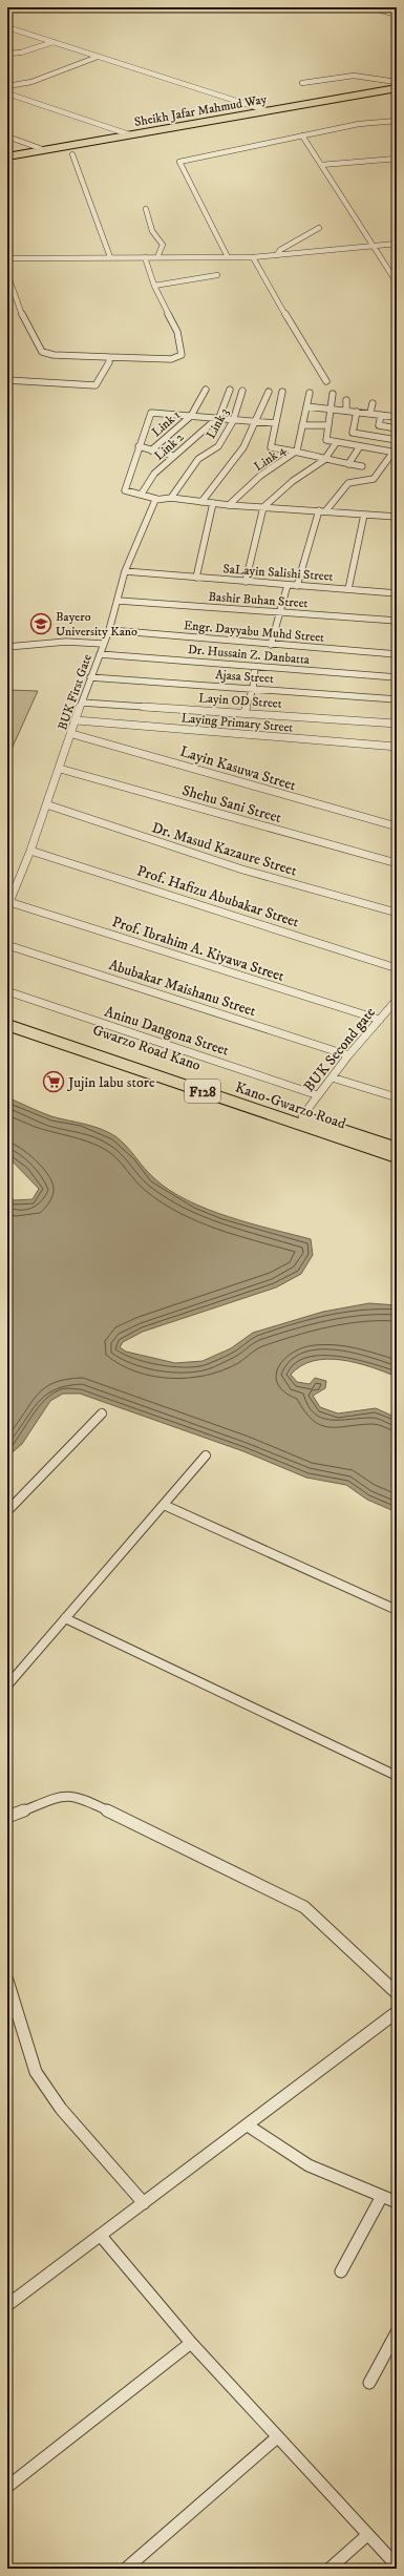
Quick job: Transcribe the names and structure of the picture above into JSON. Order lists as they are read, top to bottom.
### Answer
{
  "streets": {
    "main road": [
      "Sheikh Jafar Mahmud Way",
      "Gwarzo Road Kano",
      "F128",
      "Kano-Gwarzo Road"
    ],
    "street": [
      "Link 1",
      "Link 3",
      "Link 2",
      "Link 4",
      "SaLayin Salishi Street",
      "Bashir Buhan Street",
      "Engr. Dayyabu Muhd Street",
      "Dr. Hussain Z. Danbatta",
      "Ajasa Street",
      "BUK First Gate",
      "Layin OD Street",
      "Laying Primary Street",
      "Layin Kasuwa Street",
      "Shehu Sani Street",
      "Dr. Masud Kazaure Street",
      "Prof. Hafizu Abubakar Street",
      "Prof. Ibrahim A. Kiyawa Street",
      "Abubakar Maishanu Street",
      "Aninu Dangona Street",
      "BUK Second gate"
    ]
  },
  "crossings": [
    ["SaLayin Salishi Street", "BUK First Gate"],
    ["Bashir Buhan Street", "BUK First Gate"],
    ["Engr. Dayyabu Muhd Street", "BUK First Gate"],
    ["Dr. Hussain Z. Danbatta", "BUK First Gate"],
    ["Ajasa Street", "BUK First Gate"],
    ["BUK First Gate", "Layin OD Street"],
    ["BUK First Gate", "Laying Primary Street"],
    ["BUK First Gate", "Layin Kasuwa Street"],
    ["BUK First Gate", "Shehu Sani Street"],
    ["BUK First Gate", "Dr. Masud Kazaure Street"],
    ["BUK First Gate", "Prof. Hafizu Abubakar Street"],
    ["BUK First Gate", "Prof. Ibrahim A. Kiyawa Street"],
    ["Prof. Ibrahim A. Kiyawa Street", "BUK Second gate"],
    ["Abubakar Maishanu Street", "BUK Second gate"],
    ["Aninu Dangona Street", "BUK Second gate"],
    ["Gwarzo Road Kano", "BUK Second gate"]
  ],
  "places": {
    "school or university": ["Bayero University Kano"],
    "supermarket": ["Jujin labu store"]
  }
}
